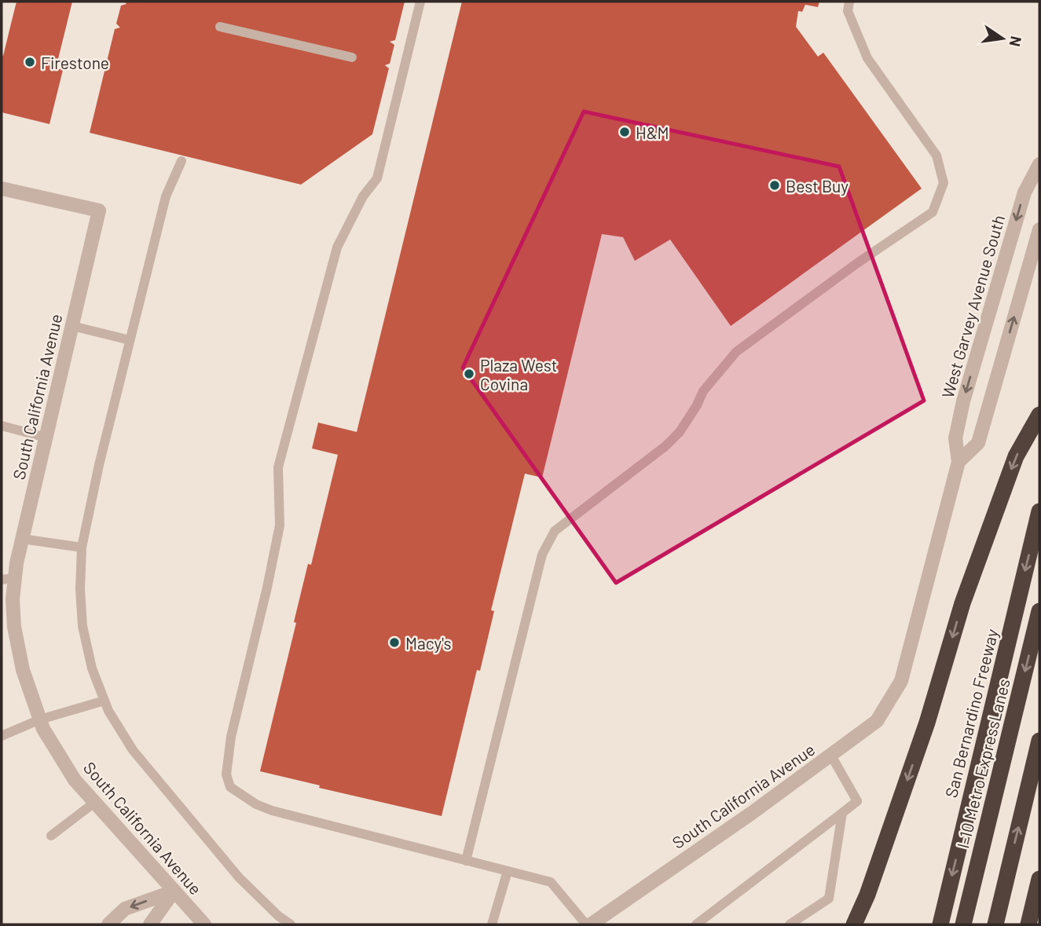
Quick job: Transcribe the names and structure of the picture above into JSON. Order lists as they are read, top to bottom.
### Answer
{
  "streets": {
    "highway": ["San Bernardino Freeway", "I-10 Metro ExpressLanes"],
    "street": ["West Garvey Avenue South", "South California Avenue"]
  },
  "crossings": [
    ["West Garvey Avenue South", "South California Avenue"]
  ],
  "places": [
    "Firestone",
    "H&M",
    "Best Buy",
    "Plaza West Covina",
    "Macy's"
  ],
  "north": "right"
}
